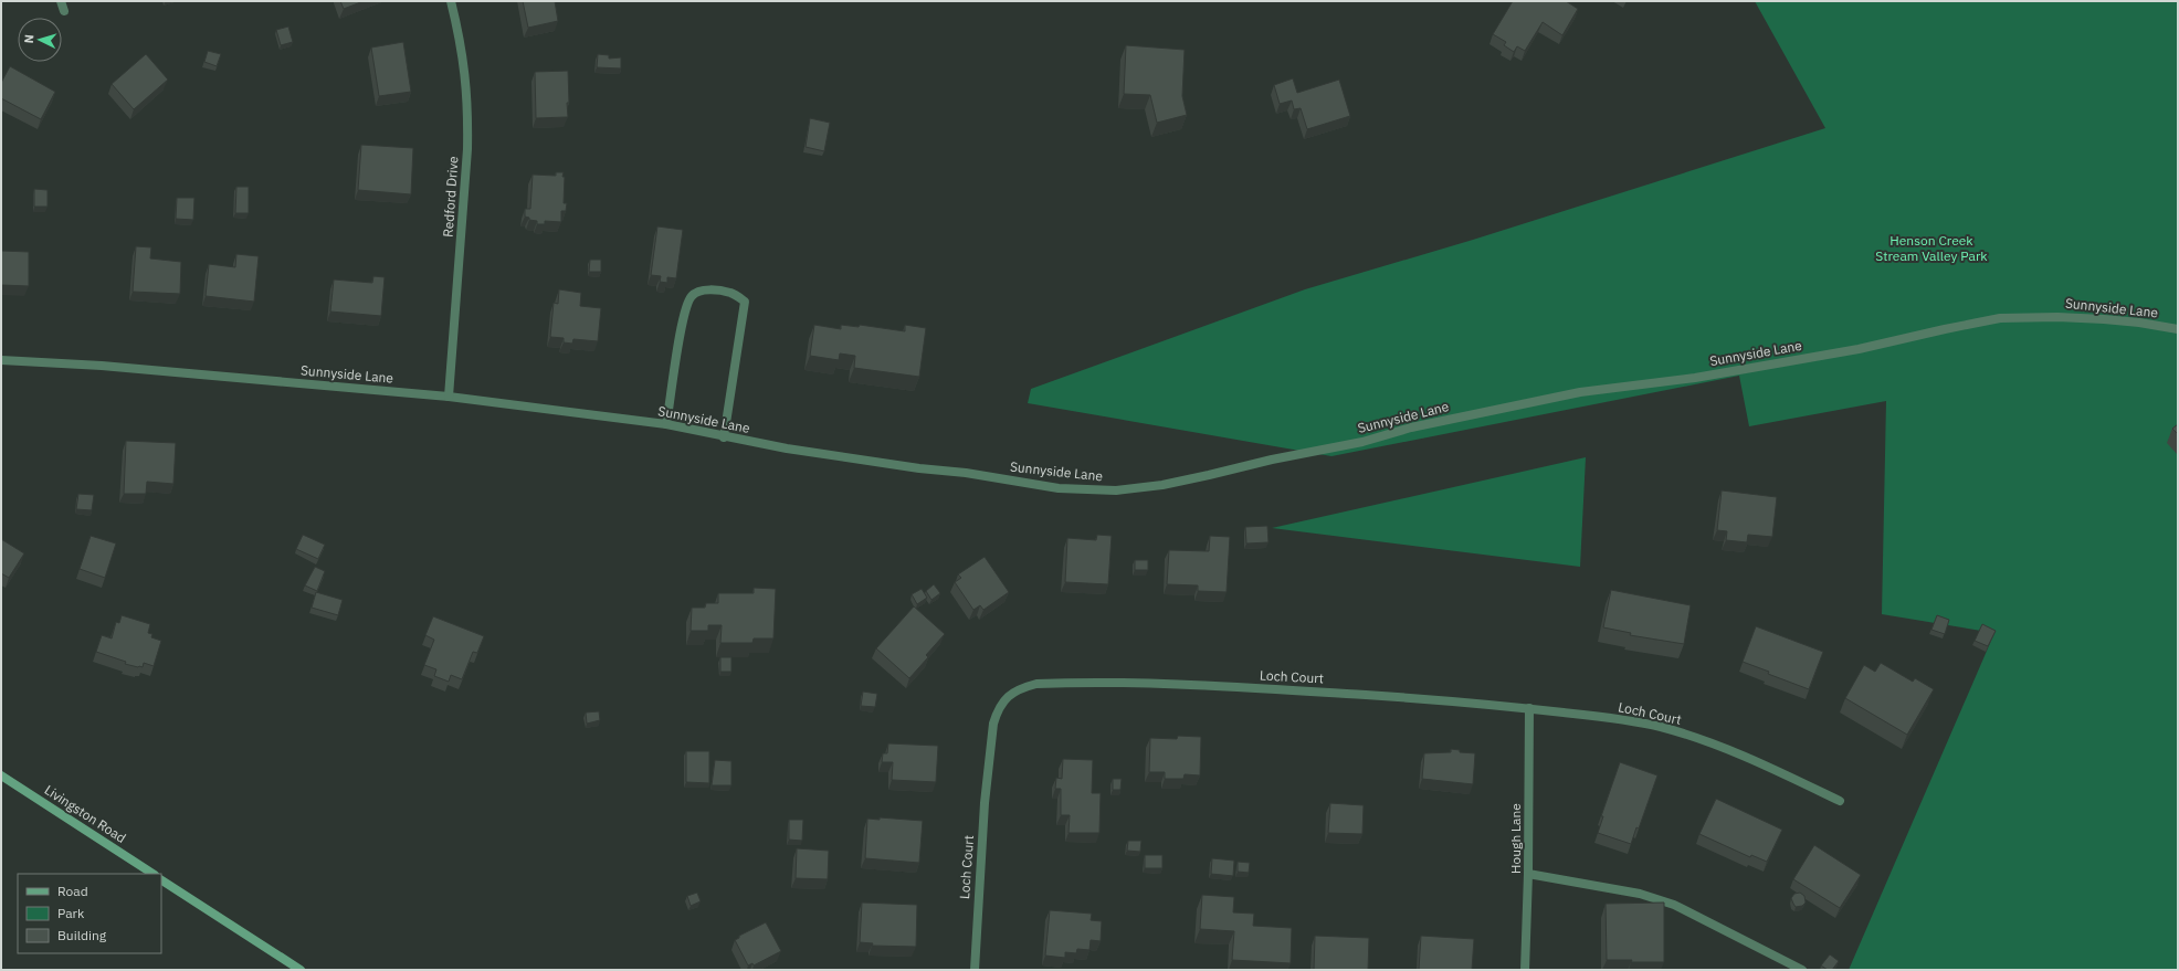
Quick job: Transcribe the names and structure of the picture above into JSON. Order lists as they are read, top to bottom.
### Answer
{
  "streets": {
    "main road": ["Livingston Road"],
    "street": [
      "Redford Drive",
      "Sunnyside Lane",
      "Loch Court",
      "Hough Lane"
    ]
  },
  "crossings": [
    ["Redford Drive", "Sunnyside Lane"],
    ["Loch Court", "Hough Lane"]
  ],
  "parks": ["Henson Creek Stream Valley Park"],
  "legend": ["Road", "Park", "Building"],
  "north": "left"
}
